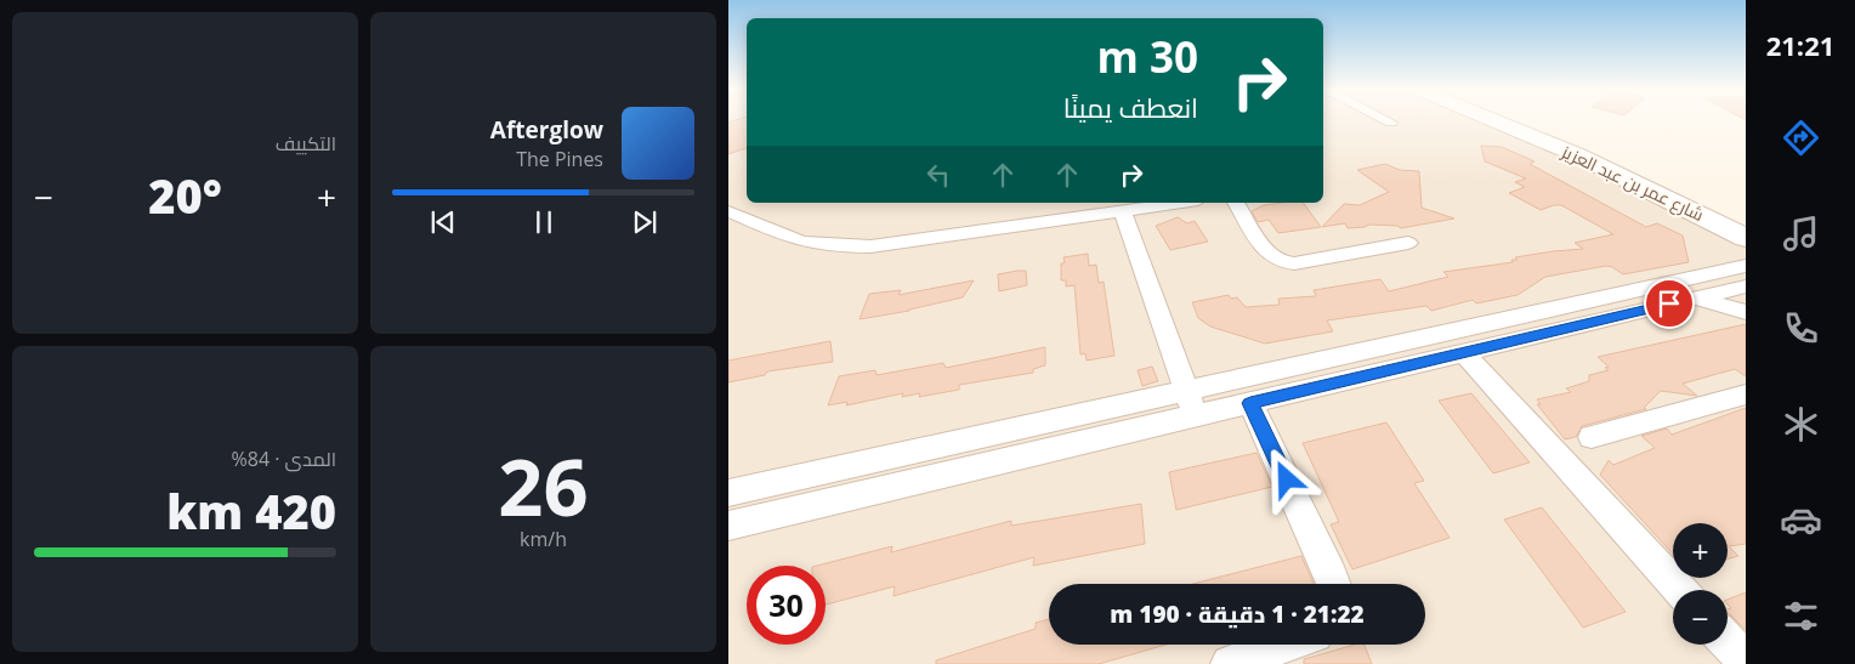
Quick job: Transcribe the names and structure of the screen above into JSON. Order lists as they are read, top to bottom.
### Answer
{
  "streets": {
    "street": ["شارع عمر بن عبد العزيز"]
  },
  "page": {
    "tabs": "21:21",
    "tile": [
      "التكييف",
      ["26", "km/h"],
      ["المدى · 84%", "420 km"]
    ],
    "turn": ["30 m", "انعطف يمينًا"],
    "song": ["Afterglow", "The Pines"],
    "heat": ["−", "20°", "+"],
    "map_buttons": ["+", "−"],
    "limit": "30",
    "trip": "21:22 · 1 دقيقة · 190 m"
  }
}
